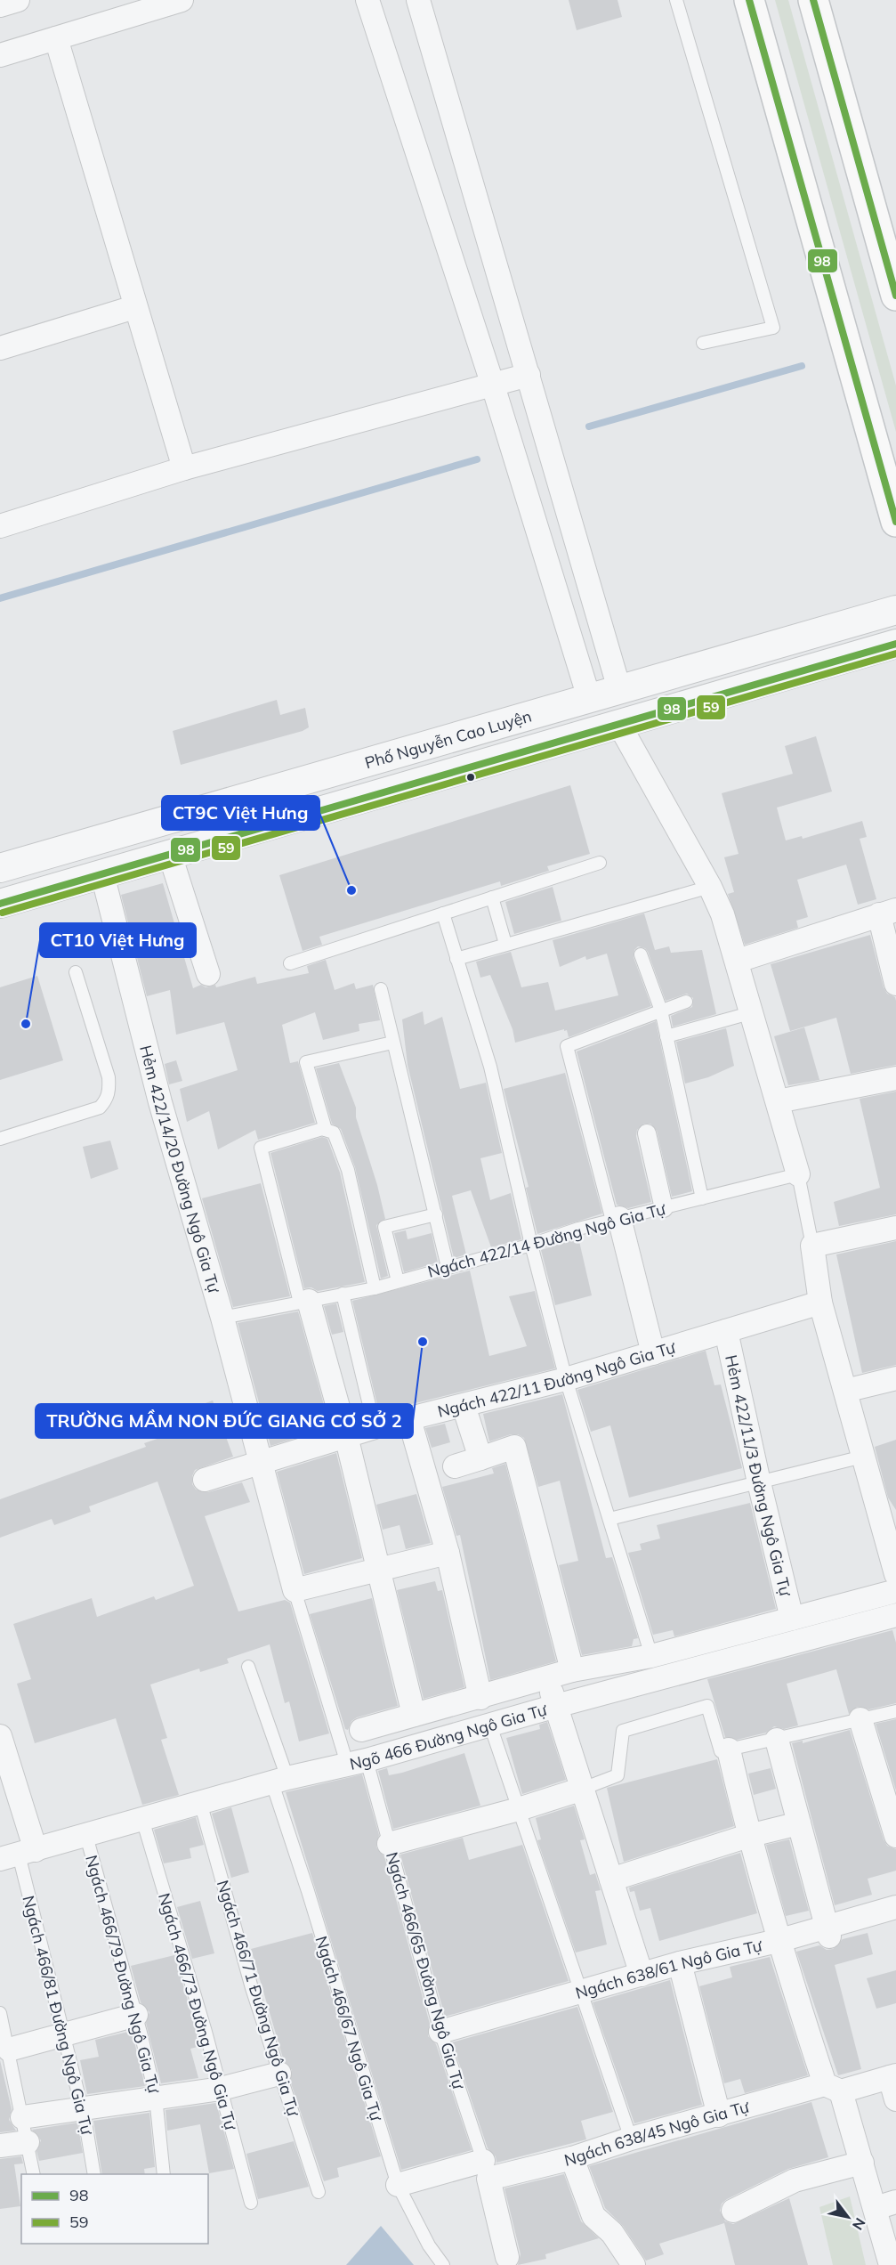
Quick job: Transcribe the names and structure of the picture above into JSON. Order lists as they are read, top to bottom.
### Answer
{
  "streets": {
    "street": [
      "Phố Nguyễn Cao Luyện",
      "Hẻm 422/14/20 Đường Ngô Gia Tự",
      "Ngách 422/11 Đường Ngô Gia Tự",
      "Hẻm 422/11/3 Đường Ngô Gia Tự",
      "Ngõ 466 Đường Ngô Gia Tự",
      "Ngách 638/61 Ngô Gia Tự",
      "Ngách 638/45 Ngô Gia Tự"
    ],
    "lane": [
      "Ngách 422/14 Đường Ngô Gia Tự",
      "Ngách 466/65 Đường Ngô Gia Tự",
      "Ngách 466/79 Đường Ngô Gia Tự",
      "Ngách 466/71 Đường Ngô Gia Tự",
      "Ngách 466/73 Đường Ngô Gia Tự",
      "Ngách 466/81 Đường Ngô Gia Tự",
      "Ngách 466/67 Ngô Gia Tự"
    ]
  },
  "crossings": [
    ["Hẻm 422/14/20 Đường Ngô Gia Tự", "Ngách 422/14 Đường Ngô Gia Tự"],
    ["Hẻm 422/14/20 Đường Ngô Gia Tự", "Ngách 422/11 Đường Ngô Gia Tự"],
    ["Hẻm 422/14/20 Đường Ngô Gia Tự", "Ngách 466/65 Đường Ngô Gia Tự"],
    ["Ngách 422/11 Đường Ngô Gia Tự", "Hẻm 422/11/3 Đường Ngô Gia Tự"],
    ["Ngõ 466 Đường Ngô Gia Tự", "Ngách 466/65 Đường Ngô Gia Tự"],
    ["Ngõ 466 Đường Ngô Gia Tự", "Ngách 466/79 Đường Ngô Gia Tự"],
    ["Ngõ 466 Đường Ngô Gia Tự", "Ngách 466/71 Đường Ngô Gia Tự"],
    ["Ngõ 466 Đường Ngô Gia Tự", "Ngách 466/73 Đường Ngô Gia Tự"],
    ["Ngõ 466 Đường Ngô Gia Tự", "Ngách 466/81 Đường Ngô Gia Tự"],
    ["Ngõ 466 Đường Ngô Gia Tự", "Ngách 466/67 Ngô Gia Tự"],
    ["Ngách 638/61 Ngô Gia Tự", "Ngách 466/65 Đường Ngô Gia Tự"],
    ["Ngách 466/65 Đường Ngô Gia Tự", "Ngách 638/45 Ngô Gia Tự"],
    ["Ngách 466/67 Ngô Gia Tự", "Ngách 638/45 Ngô Gia Tự"]
  ],
  "places": ["CT9C Việt Hưng", "CT10 Việt Hưng", "TRƯỜNG MẦM NON ĐỨC GIANG CƠ SỞ 2"],
  "lines": ["transit line 98", "transit line 59"],
  "legend": ["98", "59"],
  "north": "bottom right"
}
